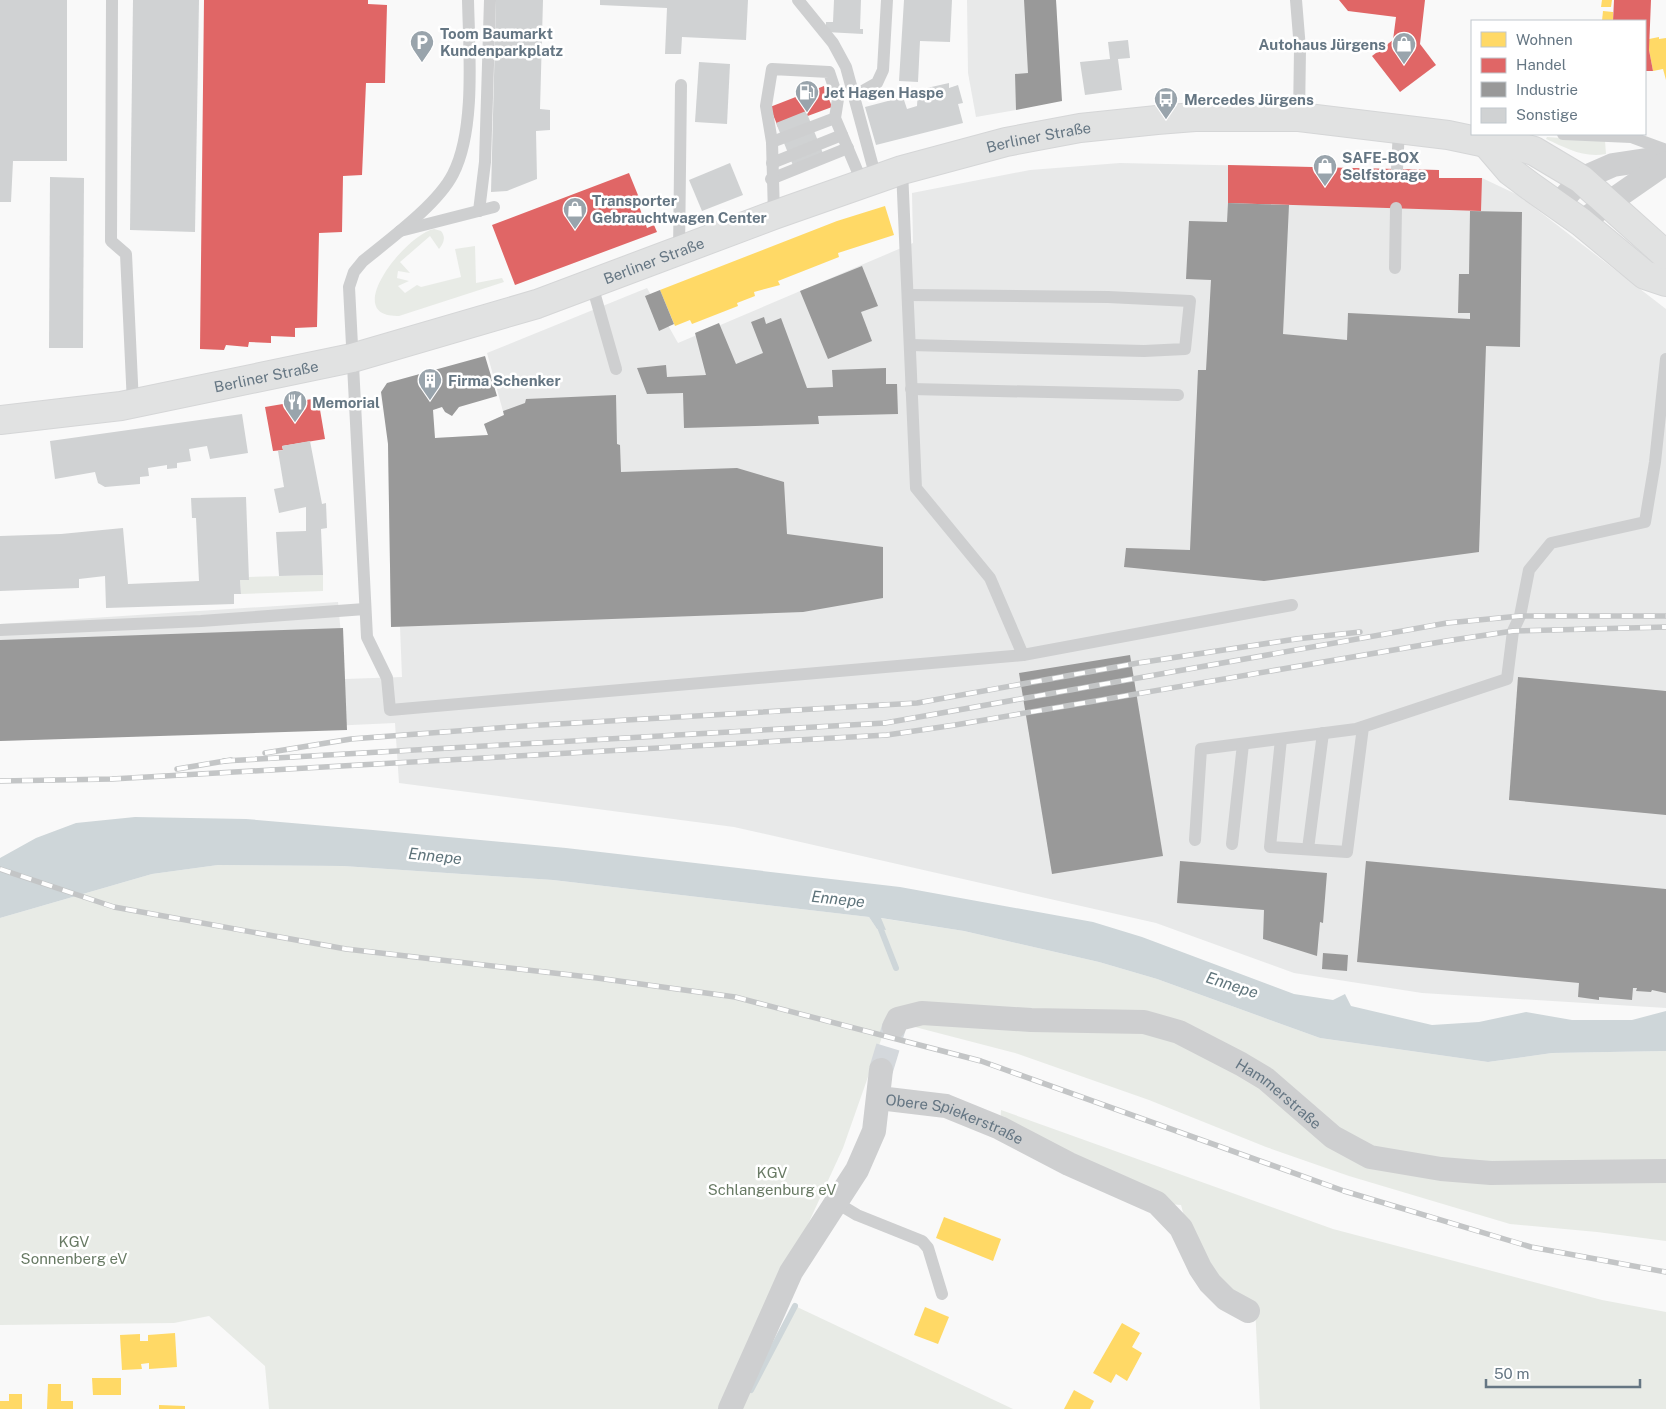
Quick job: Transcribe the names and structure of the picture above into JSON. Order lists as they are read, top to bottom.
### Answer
{
  "streets": {
    "main road": ["Berliner Straße"],
    "street": ["Hammerstraße", "Obere Spiekerstraße"]
  },
  "water": ["Ennepe"],
  "parks": ["KGV Schlangenburg eV", "KGV Sonnenberg eV"],
  "places": {
    "parking": ["Toom Baumarkt Kundenparkplatz"],
    "shop": ["Autohaus Jürgens", "SAFE-BOX Selfstorage", "Transporter Gebrauchtwagen Center"],
    "fuel station": ["Jet Hagen Haspe"],
    "bus stop": ["Mercedes Jürgens"],
    "building": ["Firma Schenker"],
    "restaurant": ["Memorial"]
  },
  "legend": [
    "Wohnen",
    "Handel",
    "Industrie",
    "Sonstige"
  ],
  "scale_bar": "50 m"
}
